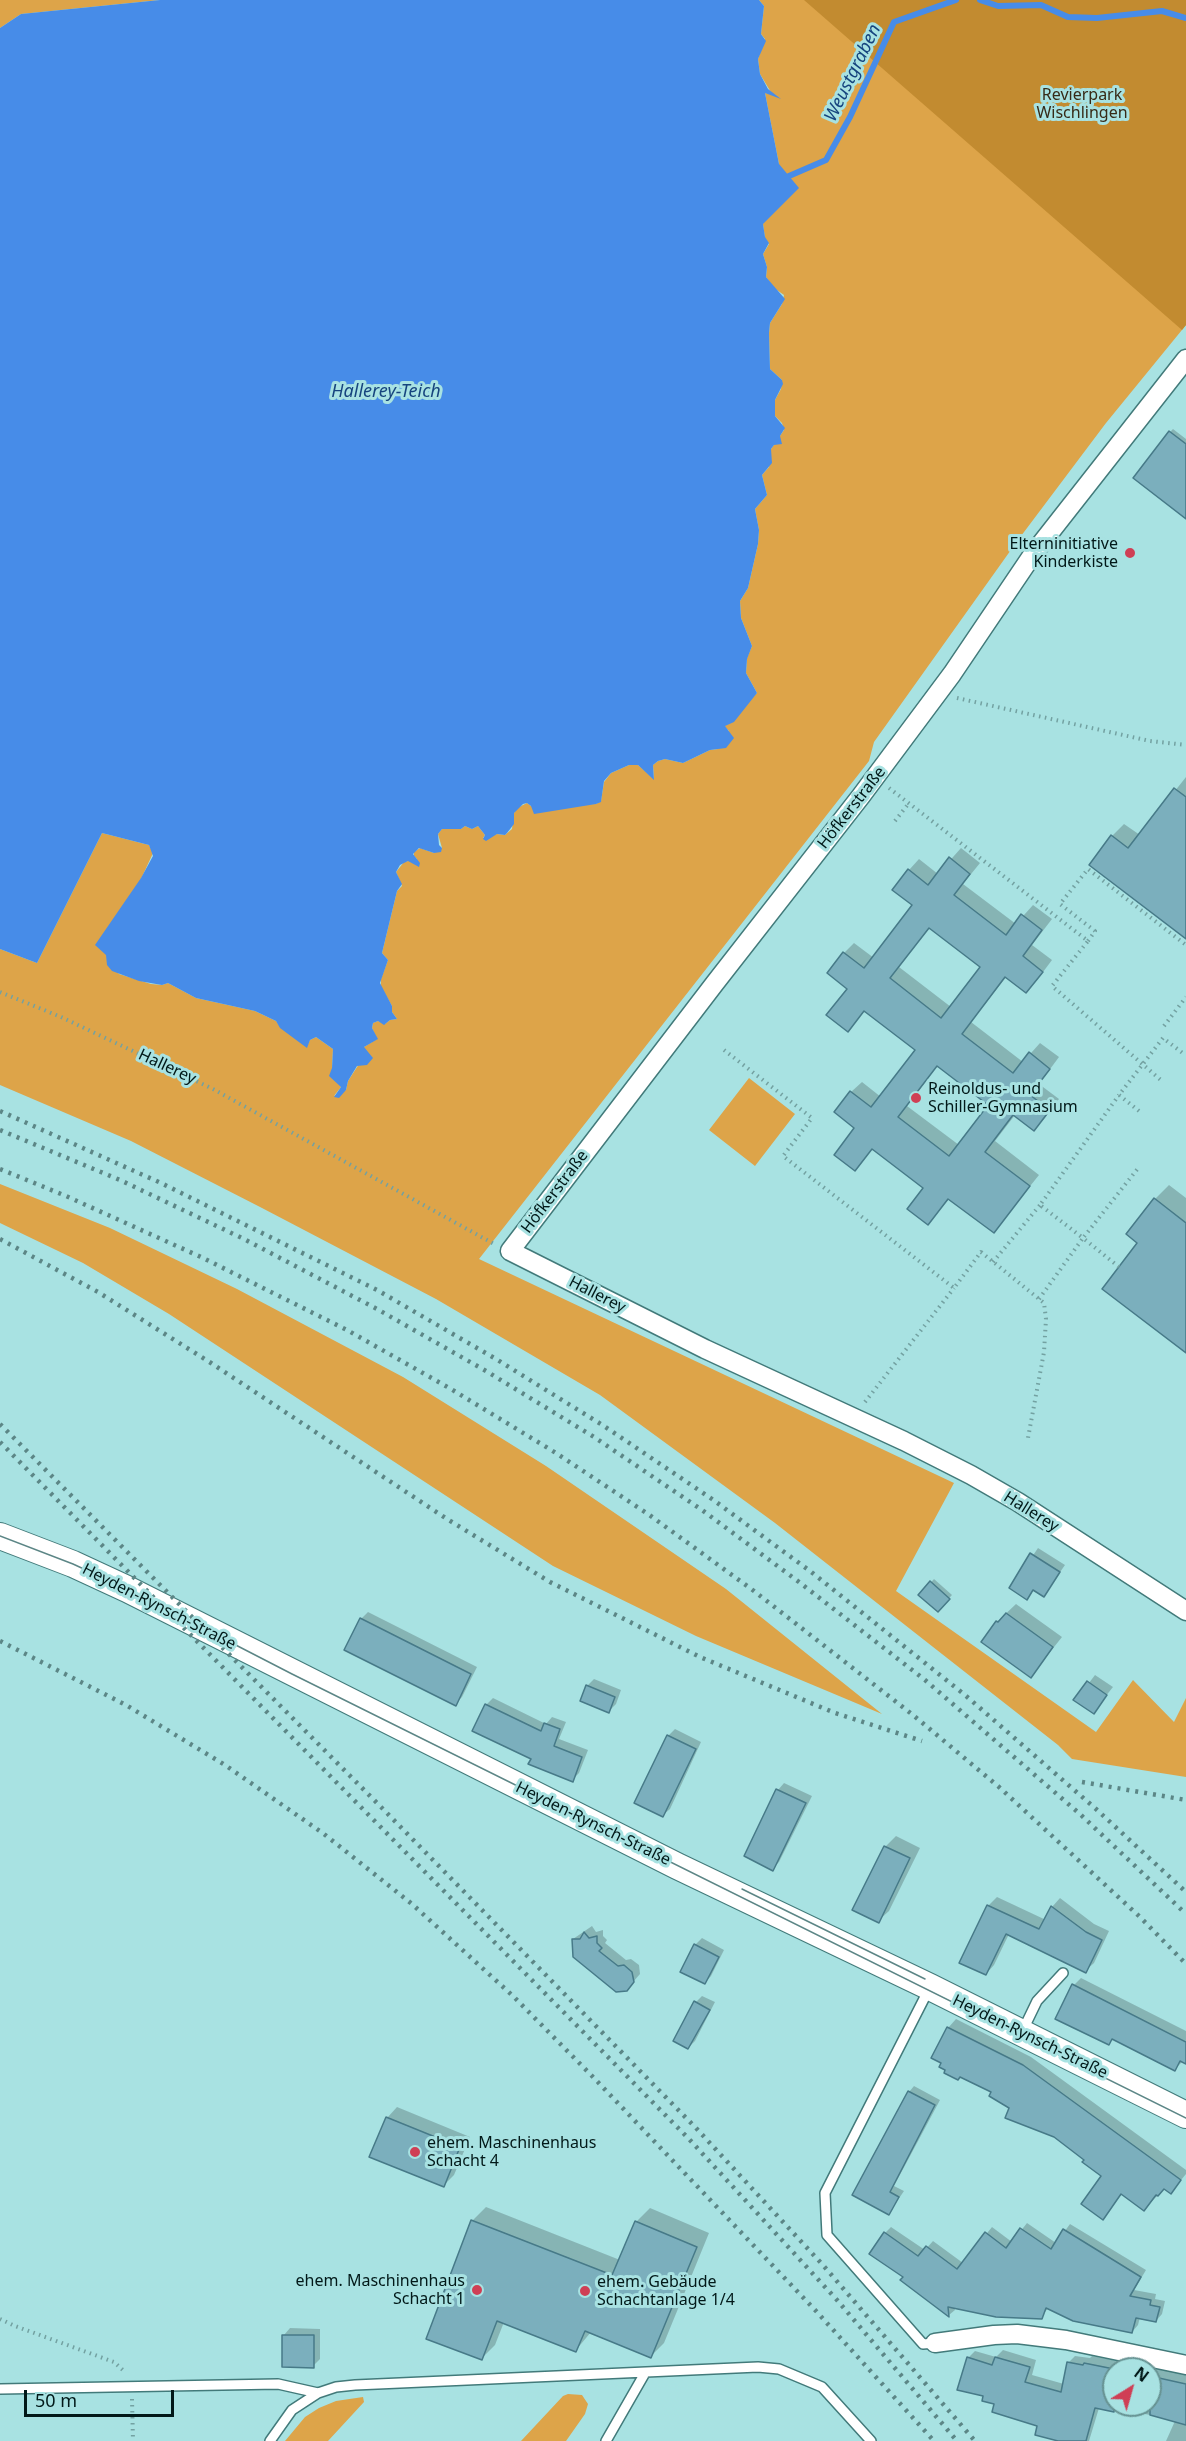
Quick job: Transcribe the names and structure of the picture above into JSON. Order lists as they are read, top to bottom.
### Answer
{
  "streets": {
    "main road": ["Heyden-Rynsch-Straße"],
    "street": ["Höfkerstraße", "Hallerey"]
  },
  "crossings": [
    ["Höfkerstraße", "Hallerey"]
  ],
  "water": ["Weustgraben", "Hallerey-Teich"],
  "parks": ["Revierpark Wischlingen"],
  "places": [
    "Elterninitiative Kinderkiste",
    "Reinoldus- und Schiller-Gymnasium",
    "ehem. Maschinenhaus Schacht 4",
    "ehem. Maschinenhaus Schacht 1",
    "ehem. Gebäude Schachtanlage 1/4"
  ],
  "scale_bar": "50 m",
  "north": "top right"
}
